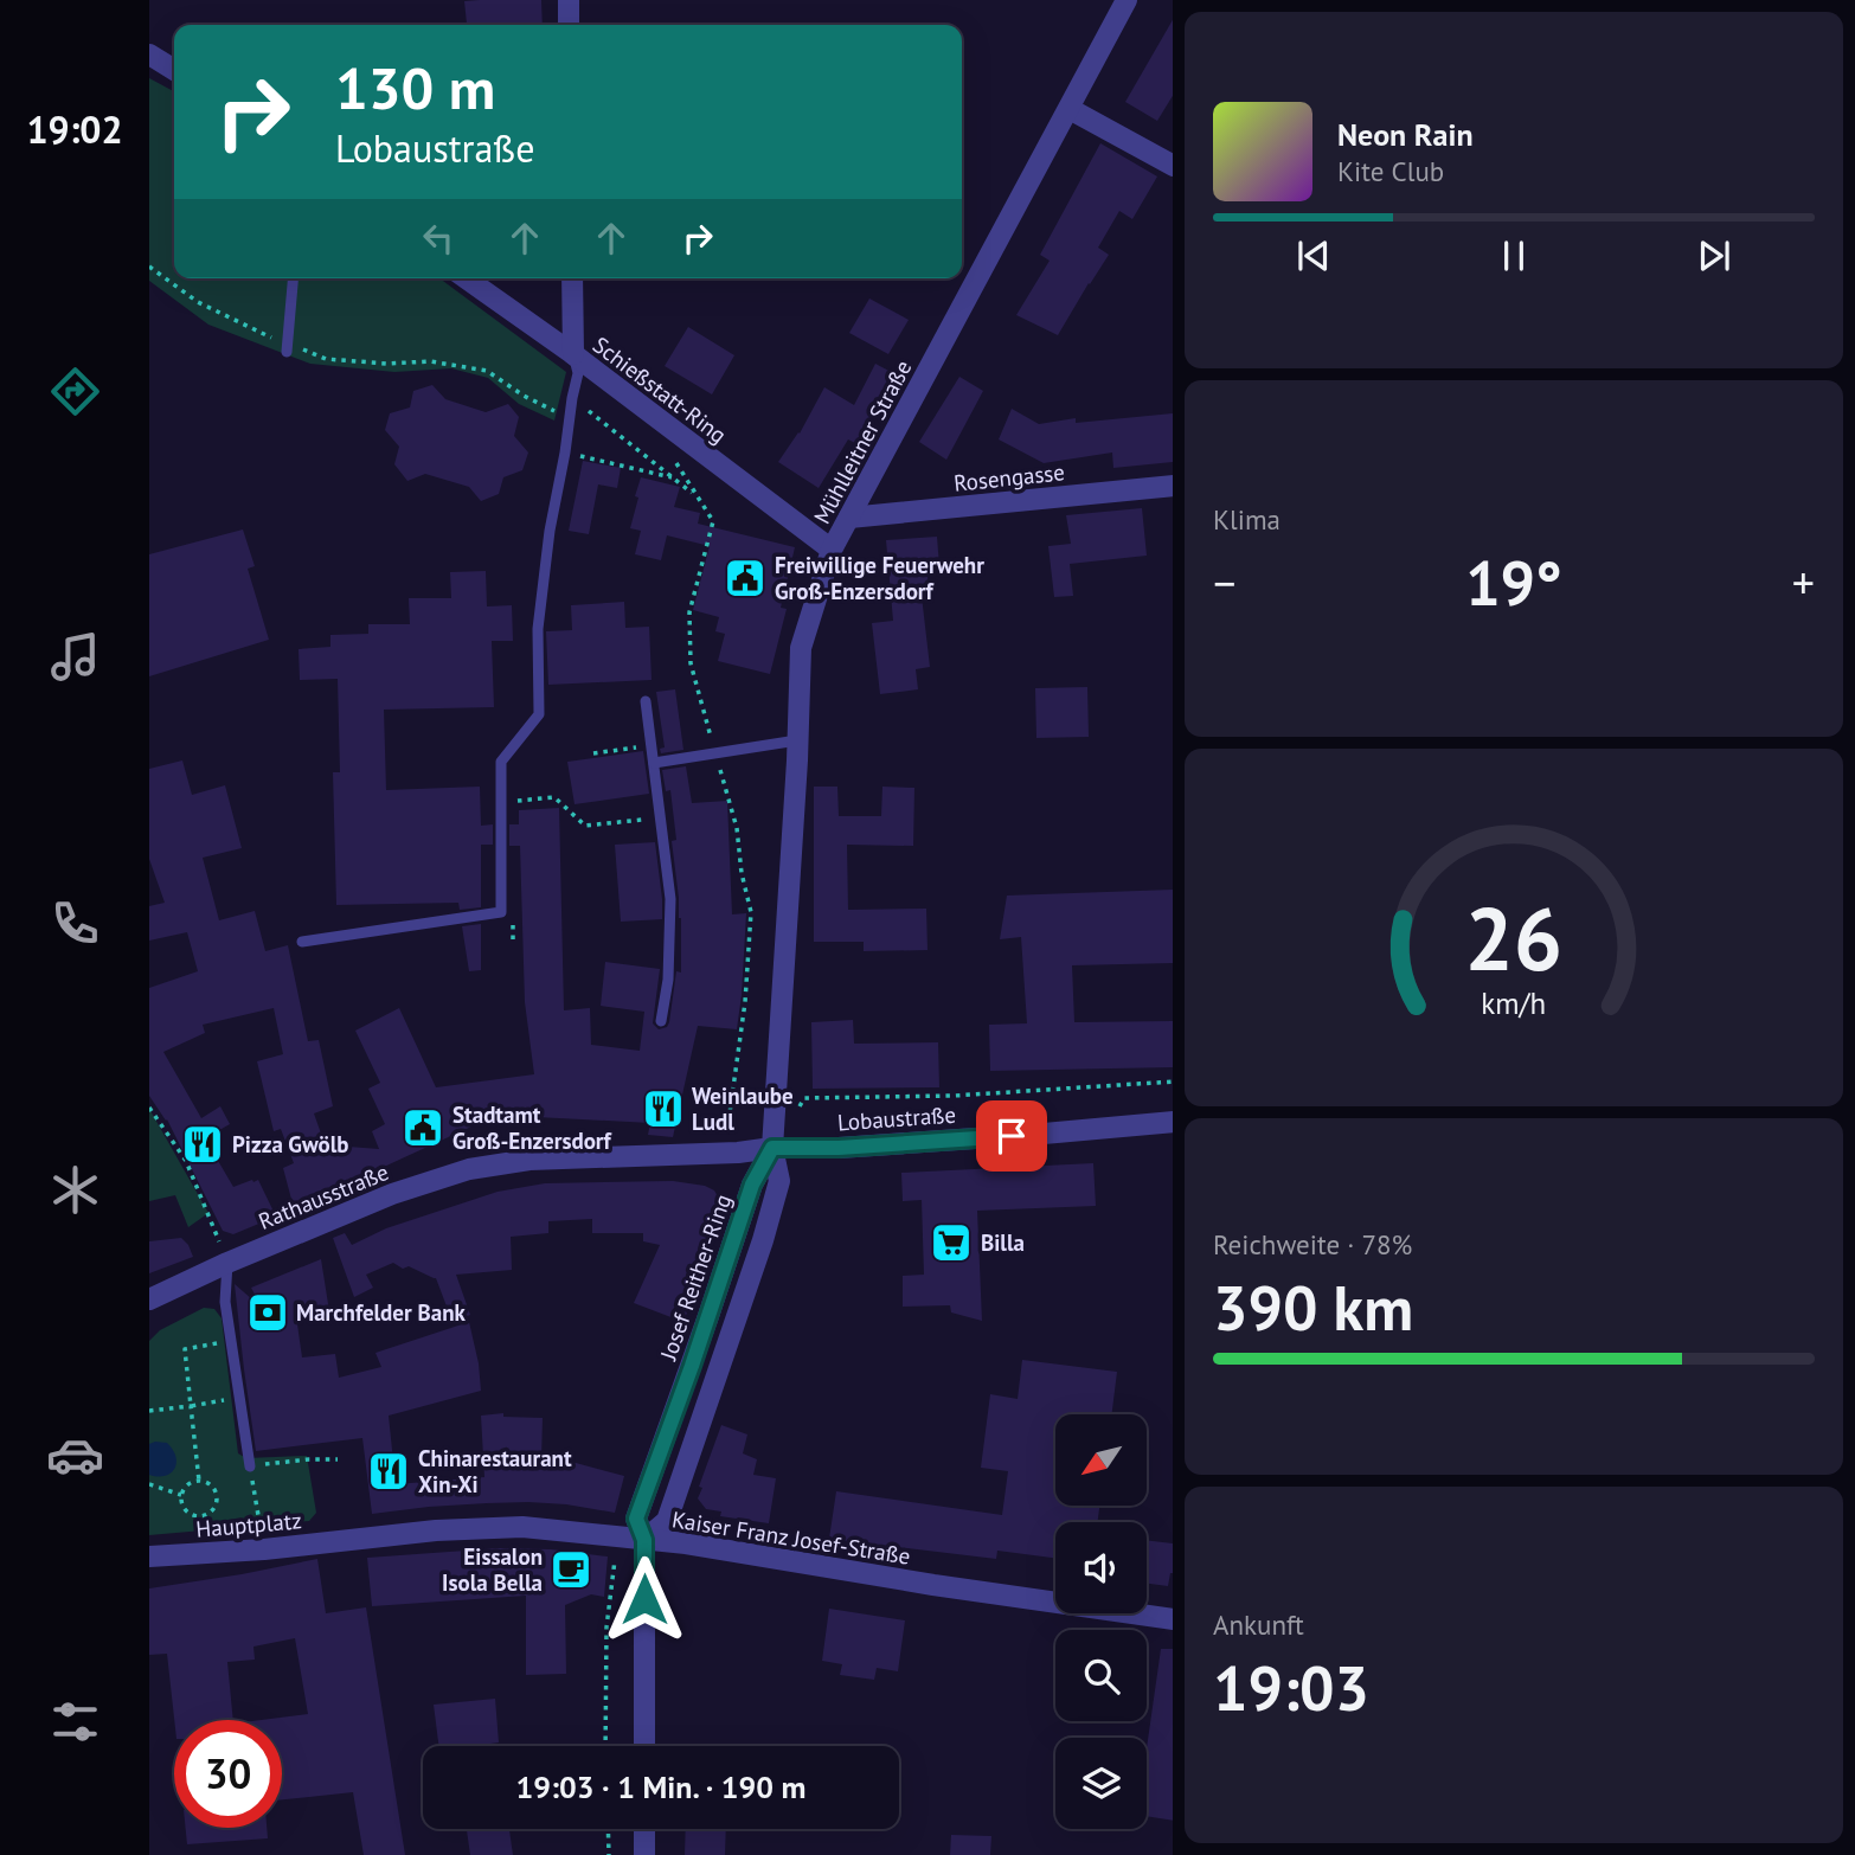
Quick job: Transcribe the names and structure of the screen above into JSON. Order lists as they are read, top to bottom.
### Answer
{
  "streets": {
    "street": [
      "Schießstatt-Ring",
      "Mühlleitner Straße",
      "Rosengasse",
      "Lobaustraße",
      "Rathausstraße",
      "Josef Reither-Ring",
      "Hauptplatz",
      "Kaiser Franz Josef-Straße"
    ]
  },
  "crossings": [
    ["Schießstatt-Ring", "Mühlleitner Straße"],
    ["Mühlleitner Straße", "Rosengasse"],
    ["Mühlleitner Straße", "Lobaustraße"],
    ["Mühlleitner Straße", "Rathausstraße"],
    ["Mühlleitner Straße", "Josef Reither-Ring"],
    ["Lobaustraße", "Rathausstraße"],
    ["Lobaustraße", "Josef Reither-Ring"],
    ["Rathausstraße", "Josef Reither-Ring"],
    ["Josef Reither-Ring", "Kaiser Franz Josef-Straße"],
    ["Hauptplatz", "Kaiser Franz Josef-Straße"]
  ],
  "places": {
    "public building": ["Freiwillige Feuerwehr Groß-Enzersdorf", "Stadtamt Groß-Enzersdorf"],
    "restaurant": ["Weinlaube Ludl", "Pizza Gwölb", "Chinarestaurant Xin-Xi"],
    "supermarket": ["Billa"],
    "bank": ["Marchfelder Bank"],
    "cafe": ["Eissalon Isola Bella"]
  },
  "north": "bottom left",
  "page": {
    "tabs": "19:02",
    "turn": ["130 m", "Lobaustraße"],
    "song": ["Neon Rain", "Kite Club"],
    "tile": [
      "Klima",
      ["Reichweite · 78%", "390 km"],
      ["Ankunft", "19:03"]
    ],
    "heat": ["−", "19°", "+"],
    "limit": "30",
    "trip": "19:03 · 1 Min. · 190 m",
    "gauge": ["26", "km/h"]
  }
}
